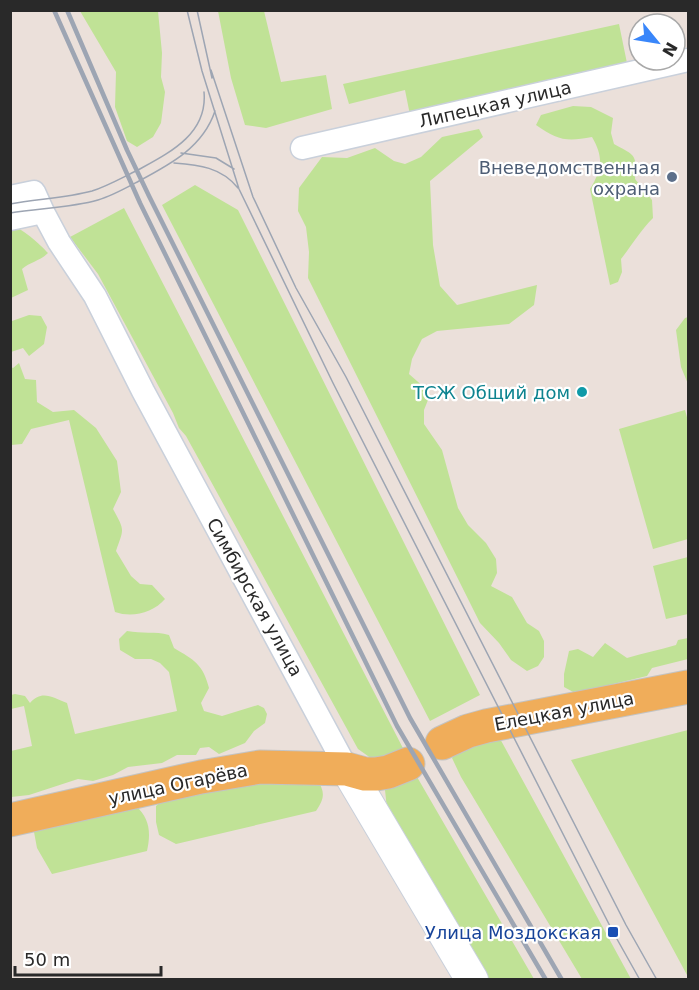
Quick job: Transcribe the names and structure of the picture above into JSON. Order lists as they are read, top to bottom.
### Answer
{
  "streets": {
    "main road": ["Симбирская улица", "Елецкая улица", "улица Огарёва"],
    "street": ["Липецкая улица"]
  },
  "crossings": [
    ["Симбирская улица", "улица Огарёва"]
  ],
  "places": {
    "other": ["Вневедомственная охрана", "ТСЖ Общий дом"],
    "transit": ["Улица Моздокская"]
  },
  "scale_bar": "50 m",
  "north": "bottom right"
}
